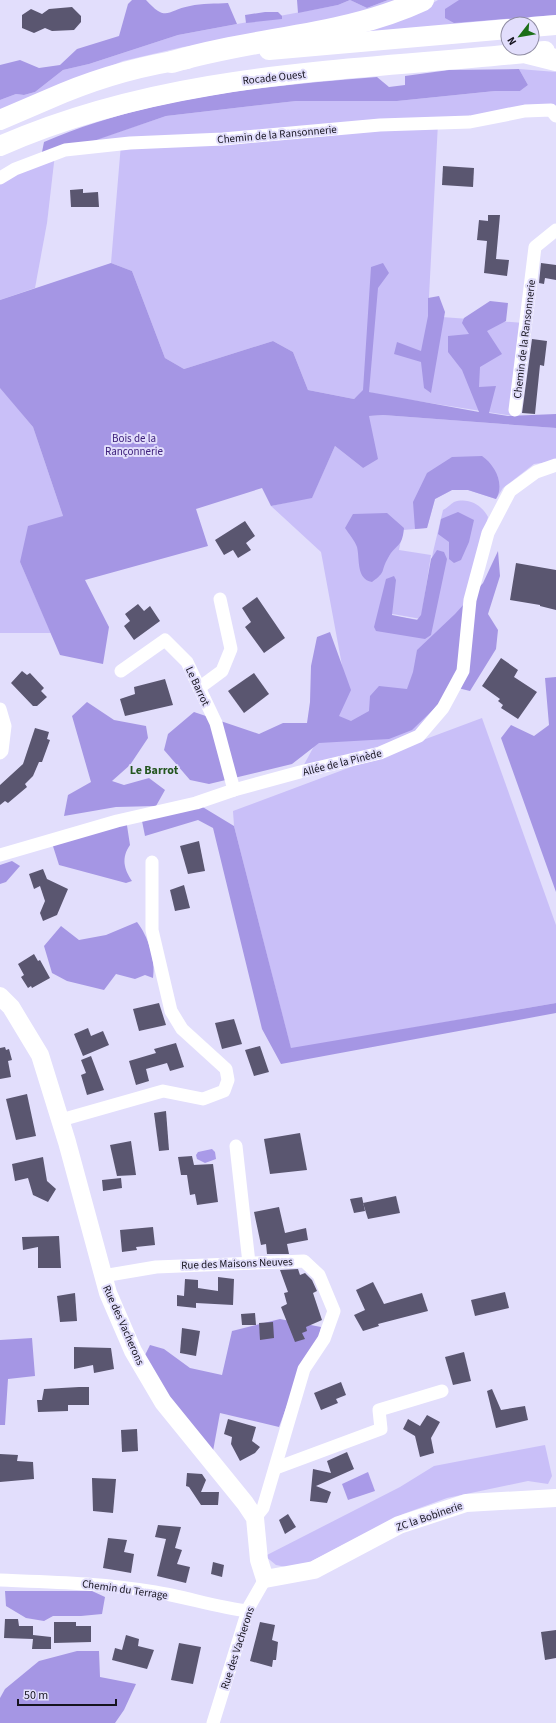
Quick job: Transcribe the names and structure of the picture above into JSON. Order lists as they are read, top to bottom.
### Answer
{
  "streets": {
    "main road": ["Rocade Ouest"],
    "street": [
      "Chemin de la Ransonnerie",
      "Le Barrot",
      "Allée de la Pinède",
      "Rue des Maisons Neuves",
      "Rue des Vacherons",
      "ZC la Bobinerie",
      "Chemin du Terrage"
    ]
  },
  "crossings": [
    ["Le Barrot", "Allée de la Pinède"],
    ["Rue des Maisons Neuves", "Rue des Vacherons"],
    ["Rue des Vacherons", "ZC la Bobinerie"],
    ["Rue des Vacherons", "Chemin du Terrage"]
  ],
  "districts": ["Le Barrot"],
  "parks": ["Bois de la Rançonnerie"],
  "scale_bar": "50 m",
  "north": "bottom left"
}
